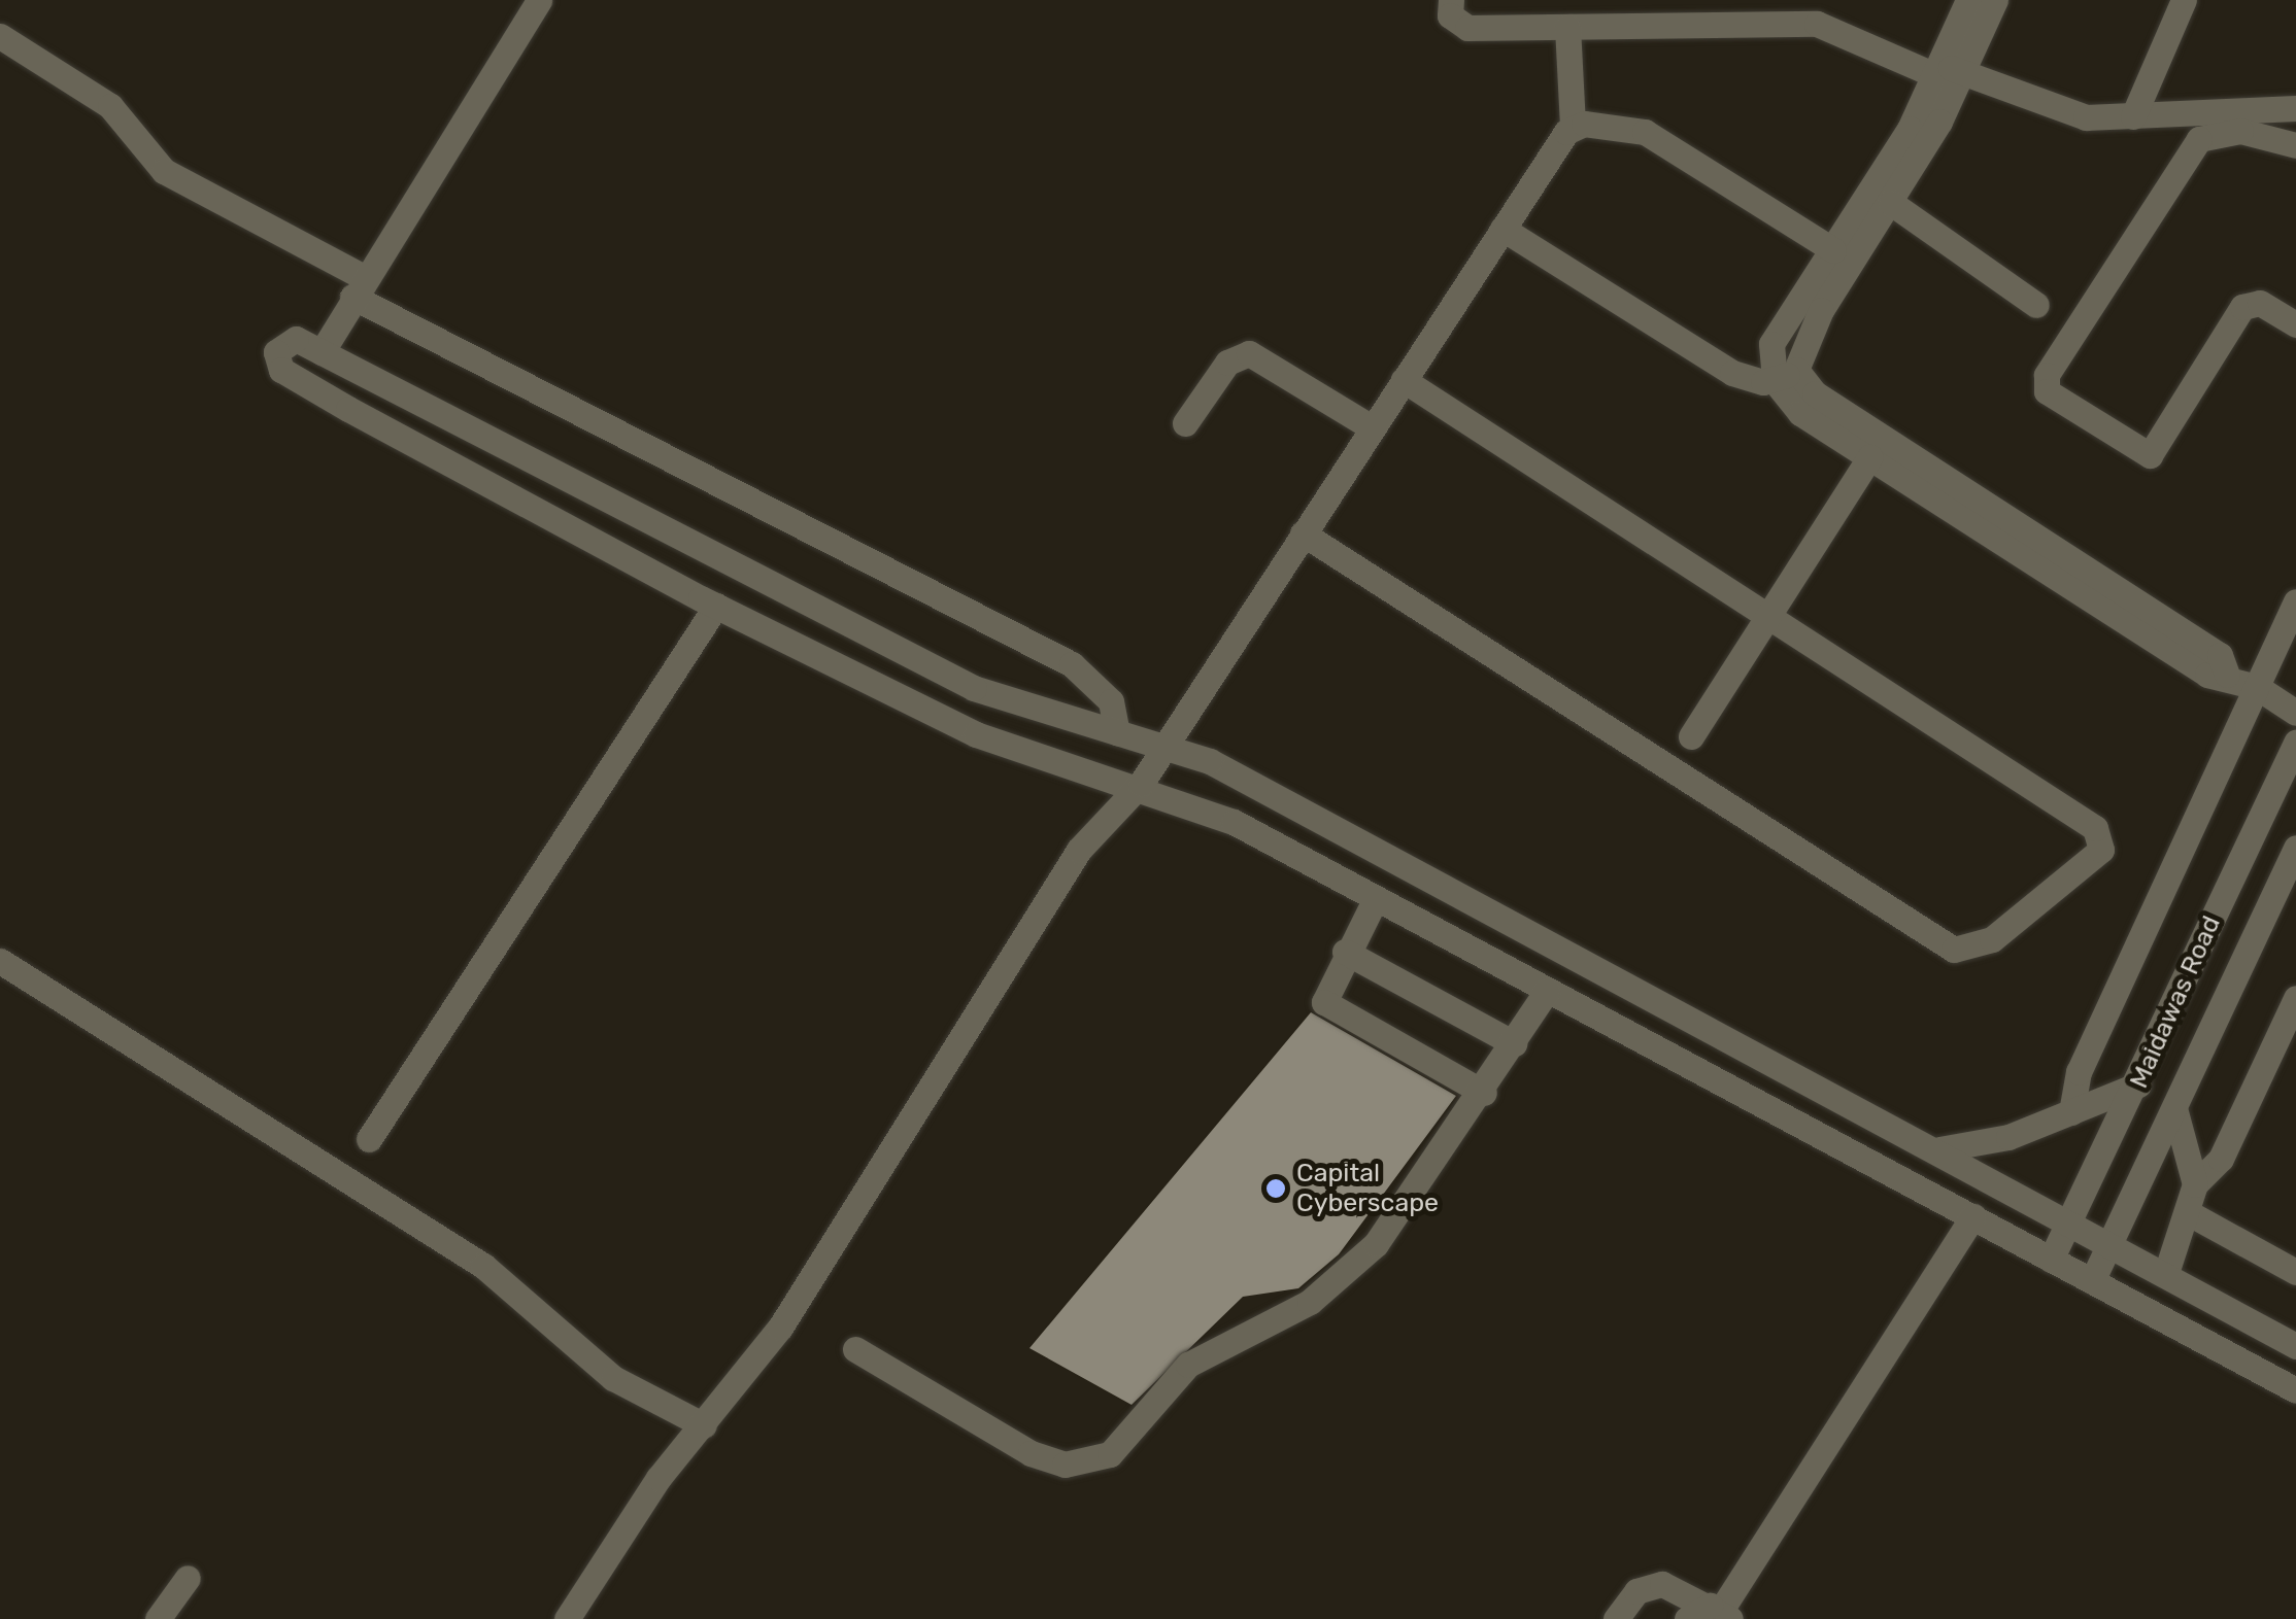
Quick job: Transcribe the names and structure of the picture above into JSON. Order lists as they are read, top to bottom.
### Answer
{
  "streets": {
    "street": ["Maidawas Road"]
  },
  "places": ["Capital Cyberscape"]
}
